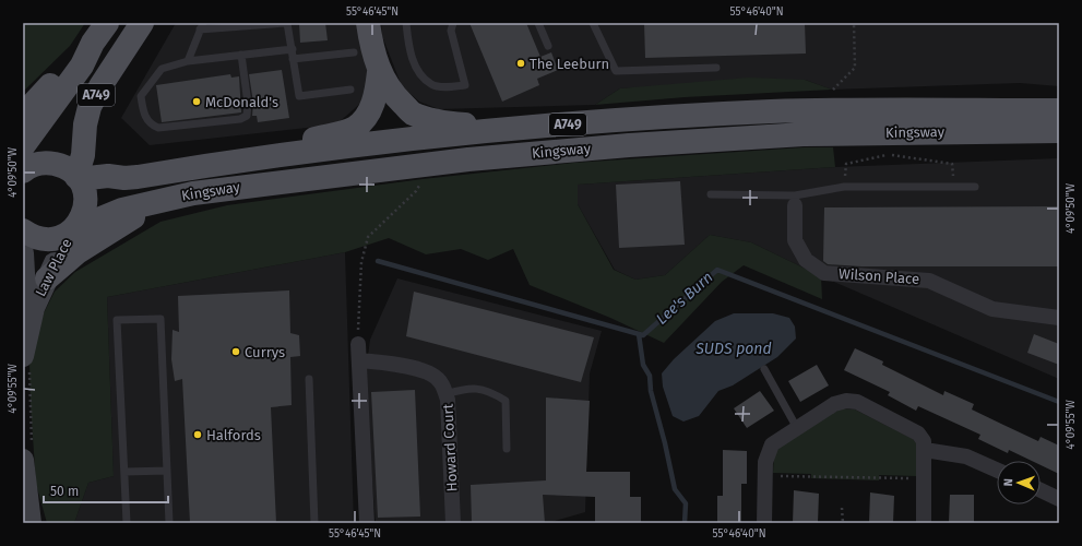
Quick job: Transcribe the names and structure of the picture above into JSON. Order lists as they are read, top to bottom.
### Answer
{
  "streets": {
    "main road": ["A749", "Kingsway"],
    "street": ["Law Place", "Wilson Place", "Howard Court"]
  },
  "crossings": [
    ["A749", "Kingsway"],
    ["A749", "Law Place"],
    ["Kingsway", "Law Place"]
  ],
  "water": ["Lee's Burn", "SUDS pond"],
  "places": [
    "The Leeburn",
    "McDonald's",
    "Currys",
    "Halfords"
  ],
  "scale_bar": "50 m",
  "north": "left",
  "coordinates": [
    "55°46'45\"N",
    "55°46'40\"N",
    "4°09'50\"W",
    "4°09'55\"W"
  ]
}
